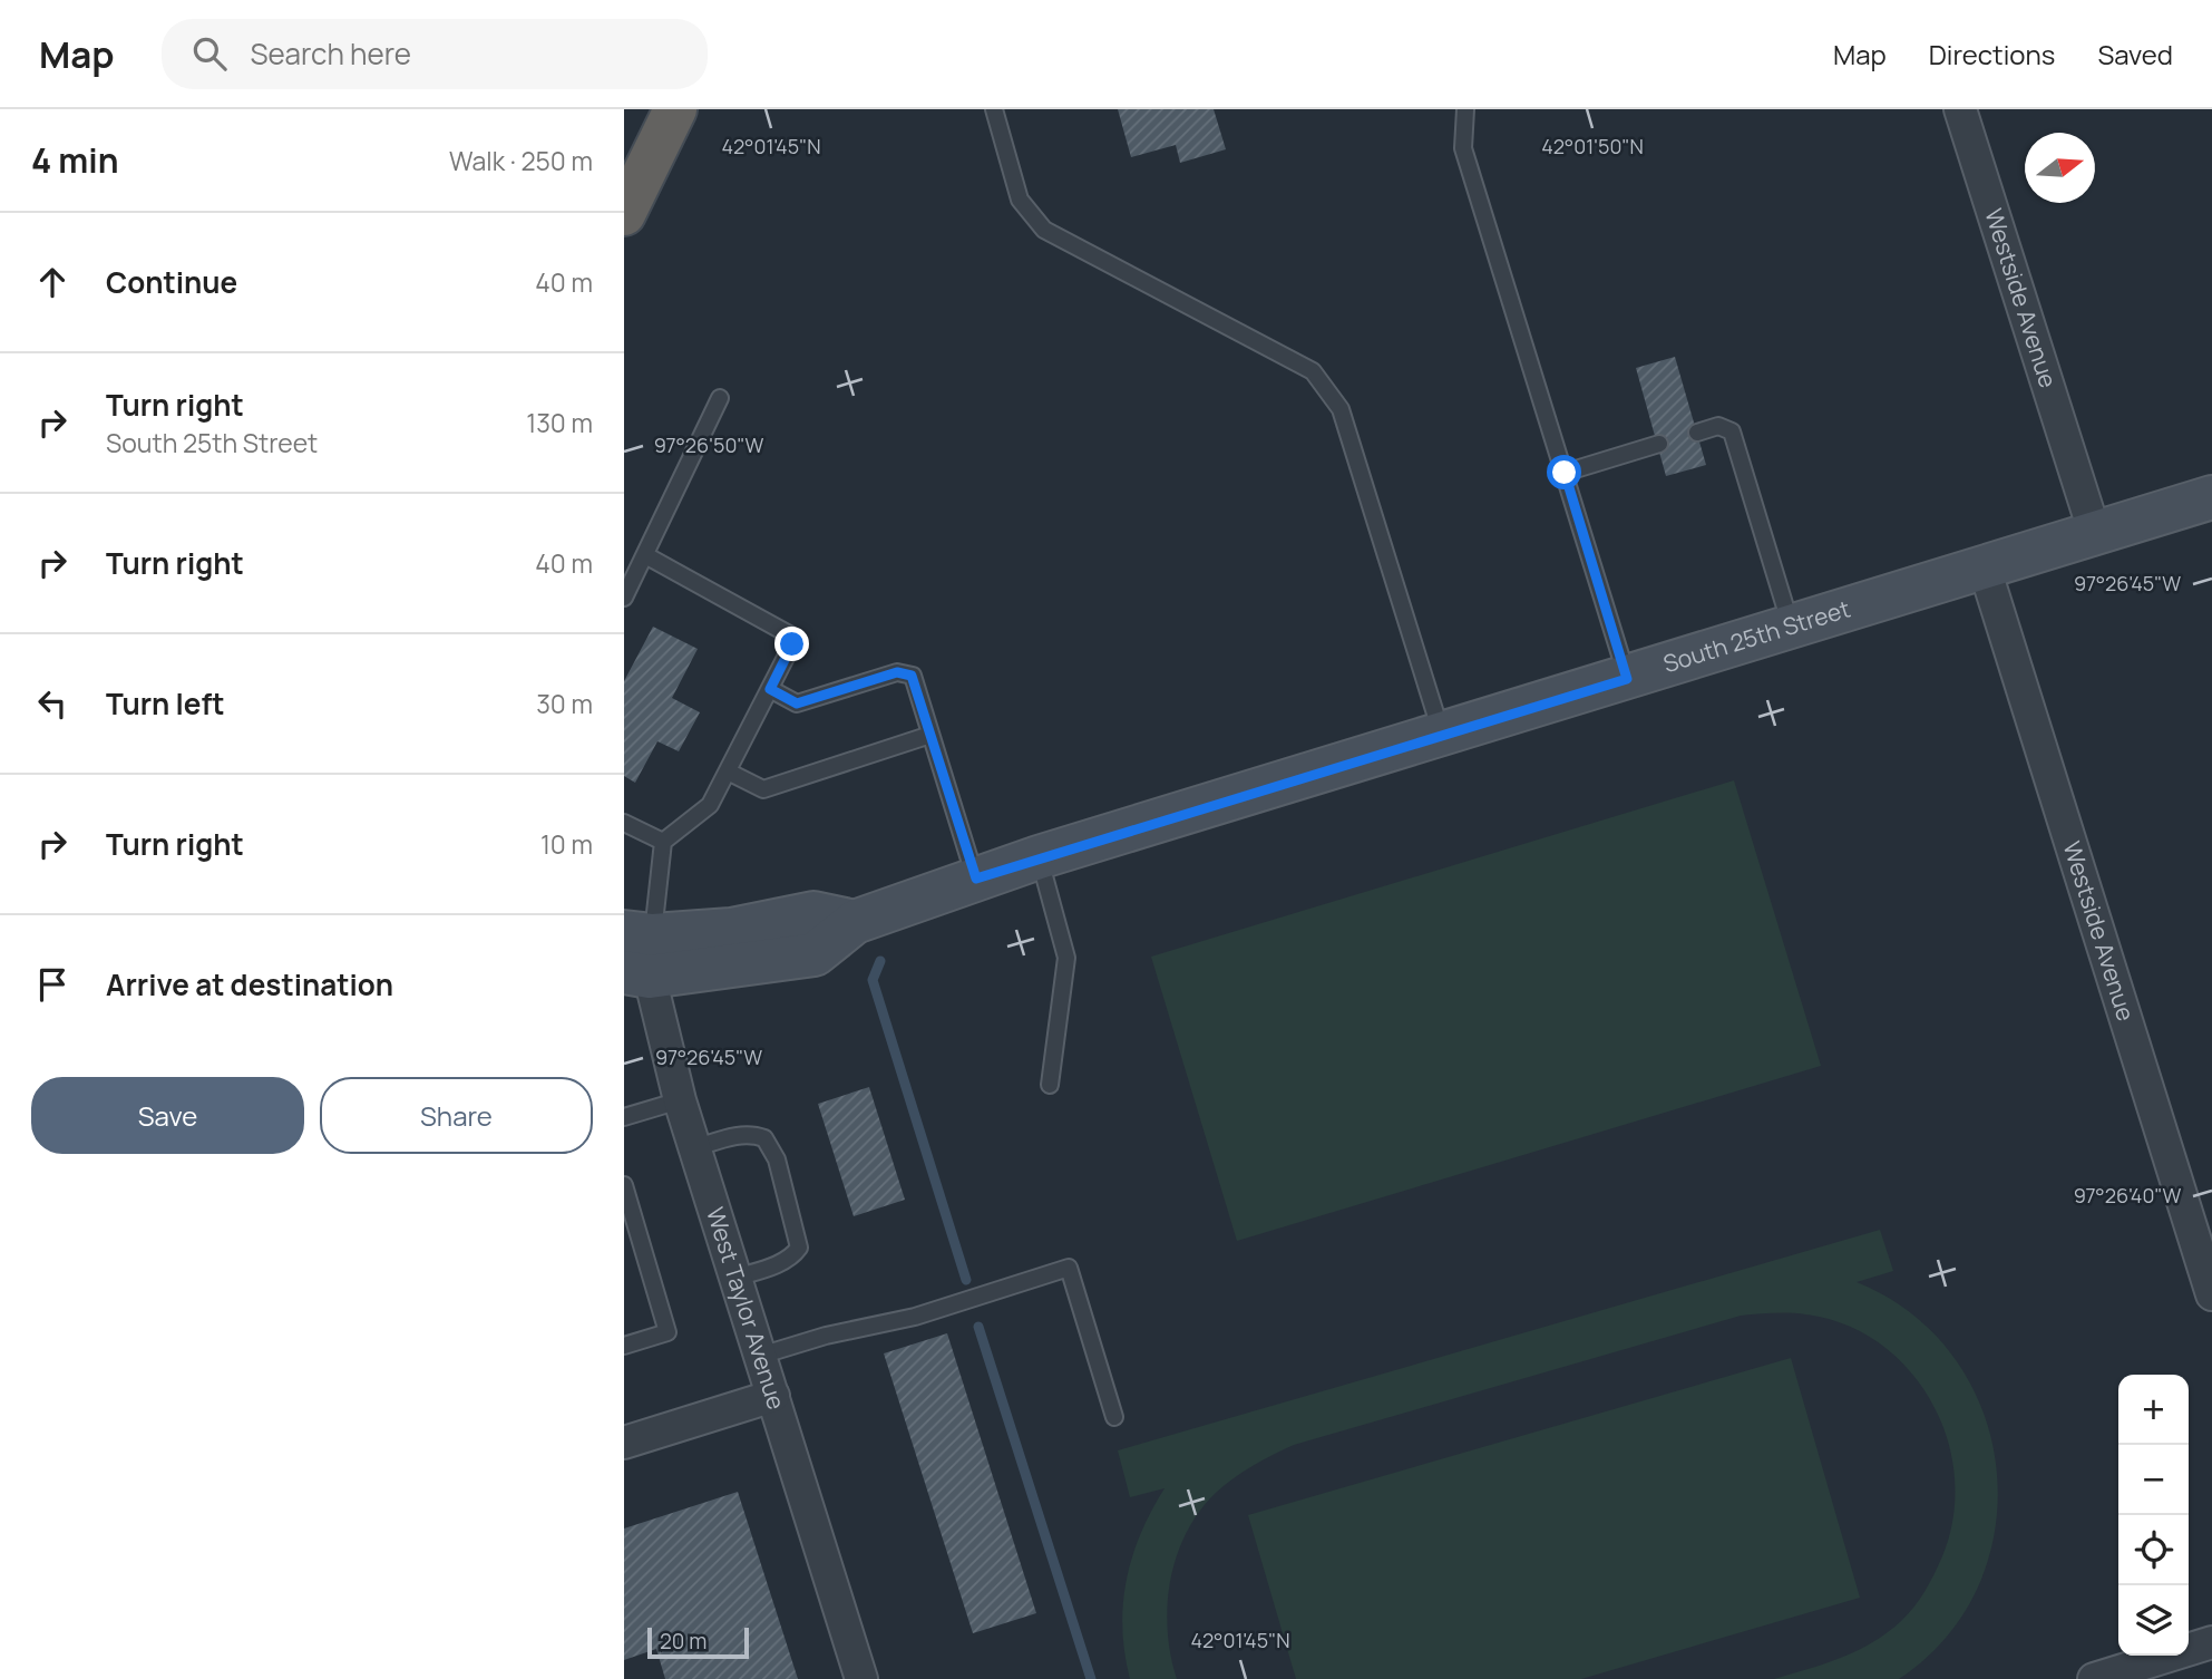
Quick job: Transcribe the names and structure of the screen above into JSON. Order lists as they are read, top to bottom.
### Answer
{
  "streets": {
    "main road": ["South 25th Street"],
    "street": ["Westside Avenue", "West Taylor Avenue"]
  },
  "crossings": [
    ["Westside Avenue", "South 25th Street"],
    ["South 25th Street", "West Taylor Avenue"]
  ],
  "scale_bar": "20 m",
  "north": "right",
  "page": {
    "header": "Map",
    "search": "Search here",
    "nav": ["Map", "Directions", "Saved"],
    "heading": ["4 min", "Walk · 250 m"],
    "list": [
      ["Continue", "40 m"],
      ["Turn right", "South 25th Street", "130 m"],
      ["Turn right", "40 m"],
      ["Turn left", "30 m"],
      ["Turn right", "10 m"],
      "Arrive at destination"
    ],
    "buttons": ["Save", "Share"],
    "map_buttons": ["+", "−"],
    "scale": "20 m"
  },
  "coordinates": [
    "42°01'45\"N",
    "42°01'50\"N",
    "97°26'50\"W",
    "97°26'45\"W",
    "97°26'40\"W"
  ]
}
